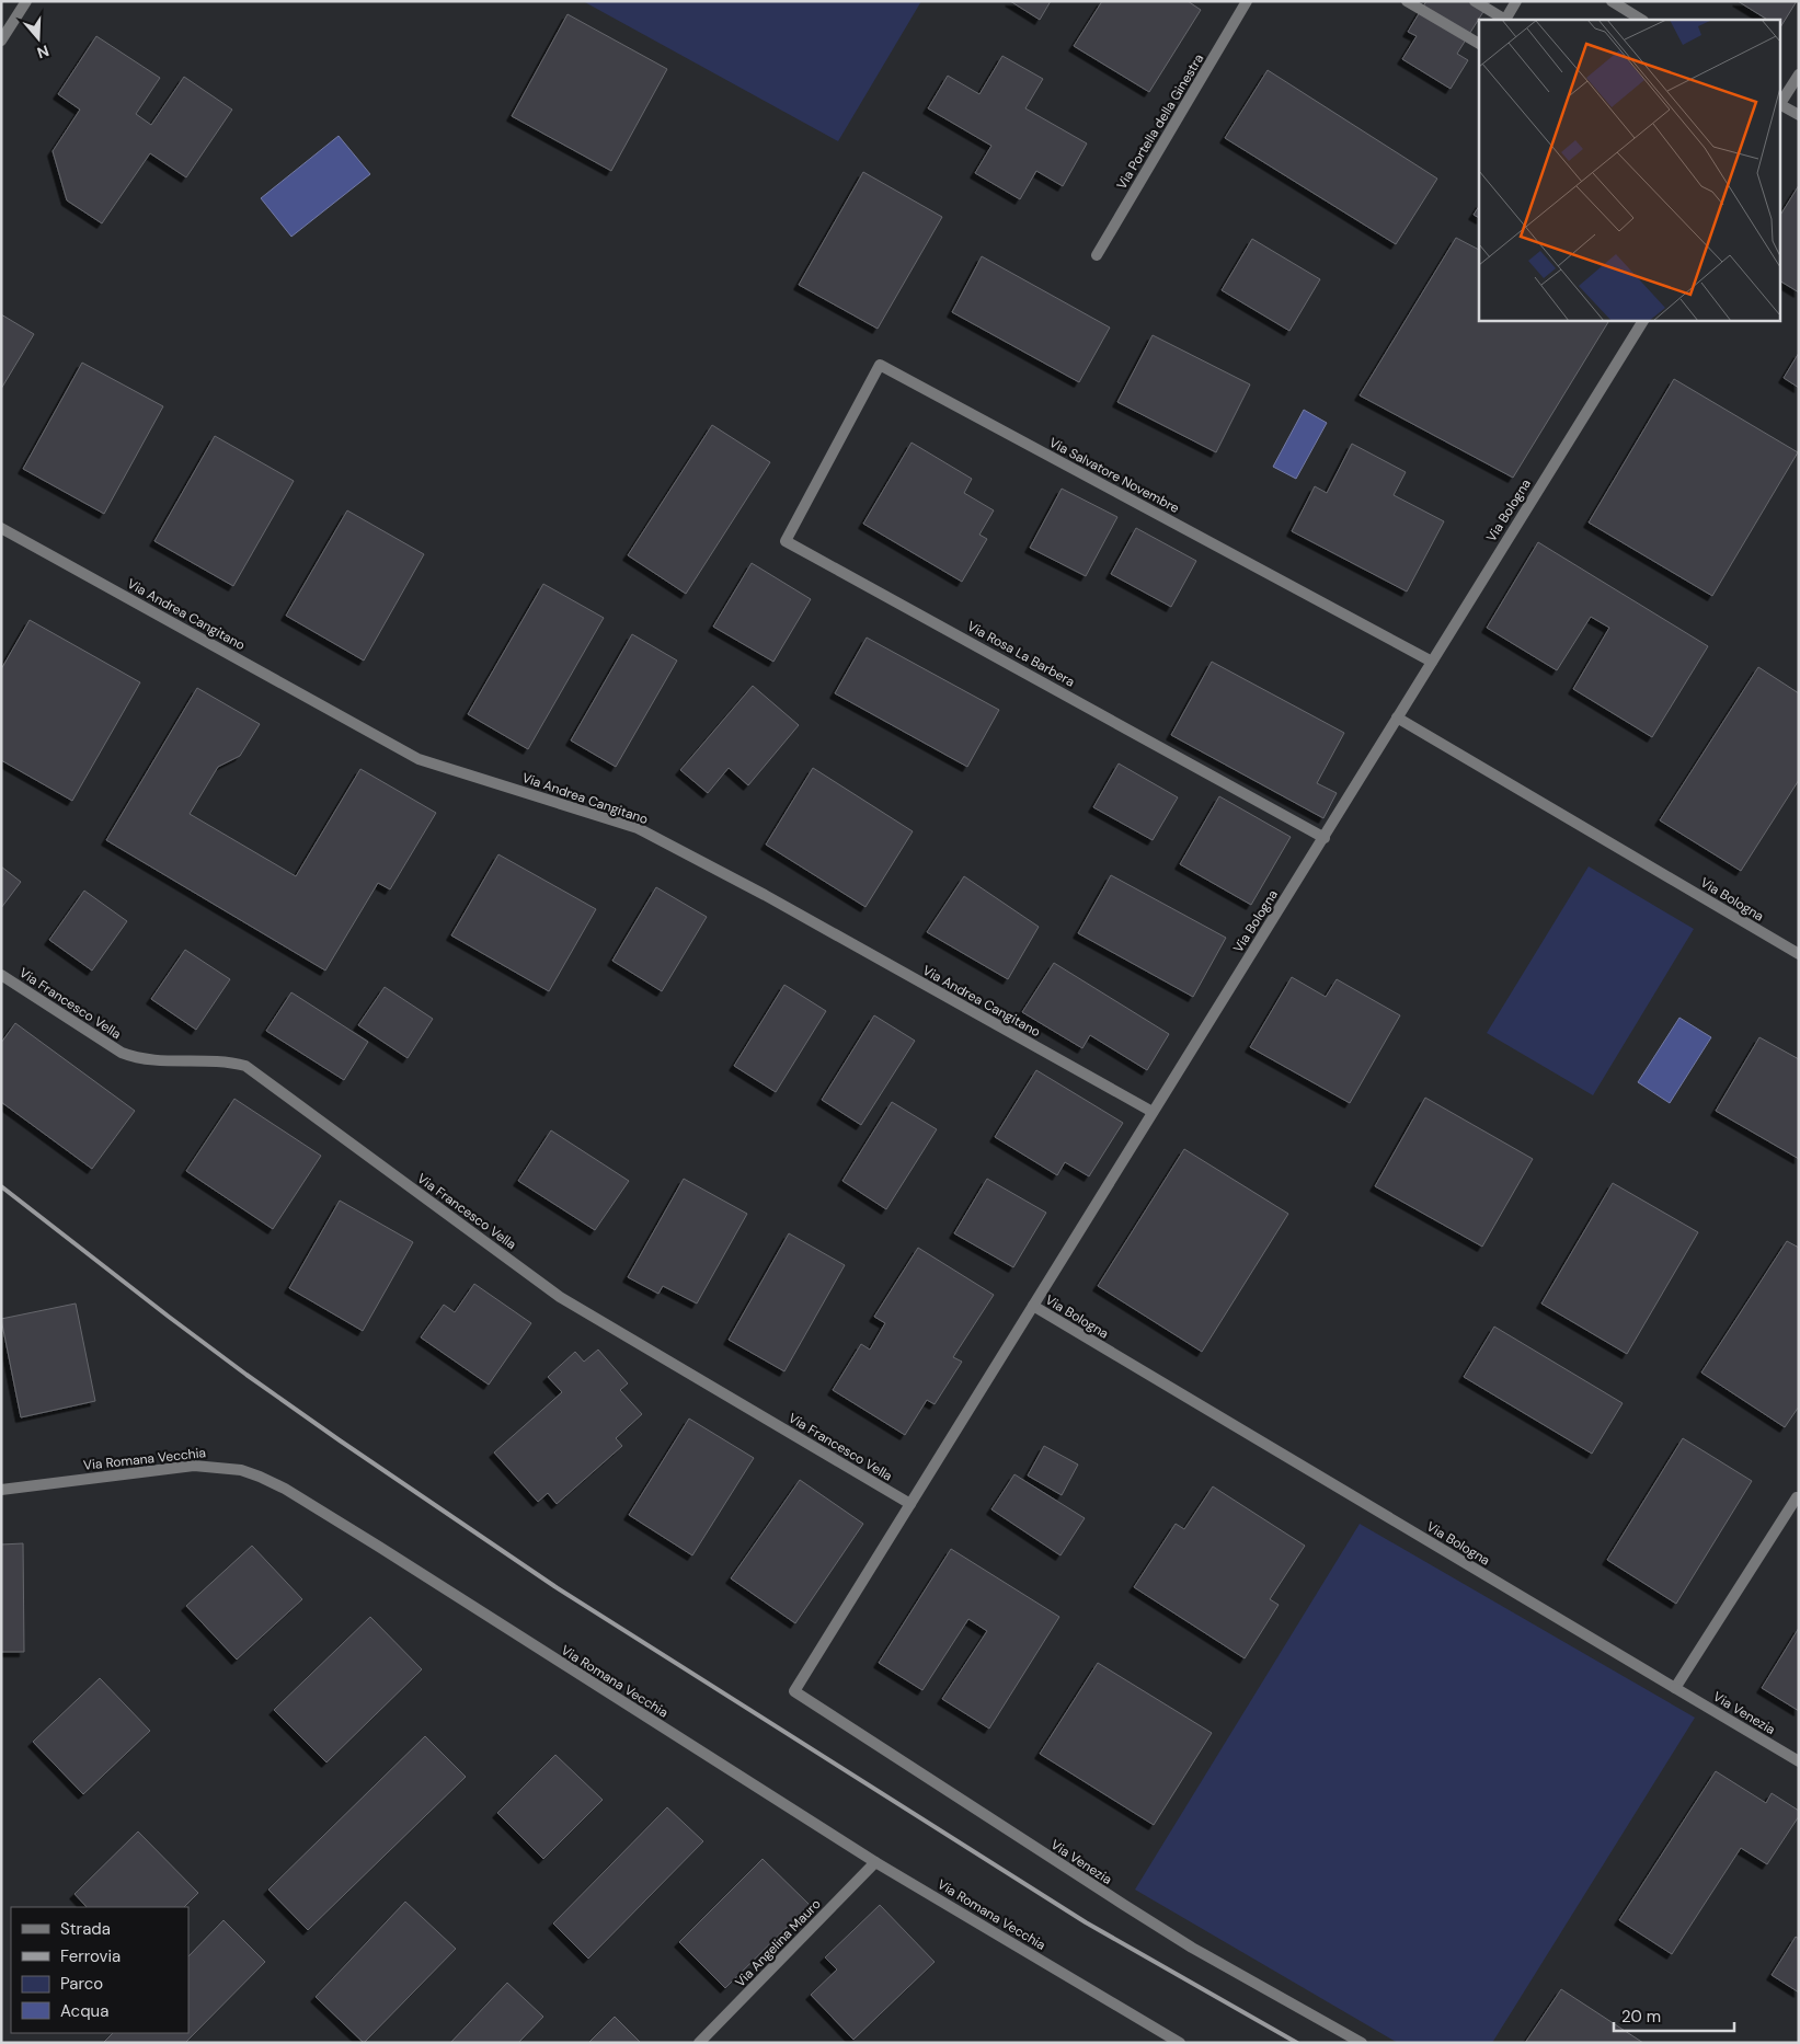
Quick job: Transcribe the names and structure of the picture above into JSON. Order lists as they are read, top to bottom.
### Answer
{
  "streets": {
    "street": [
      "Via Portella della Ginestra",
      "Via Salvatore Novembre",
      "Via Bologna",
      "Via Andrea Cangitano",
      "Via Rosa La Barbera",
      "Via Francesco Vella",
      "Via Romana Vecchia",
      "Via Venezia",
      "Via Angelina Mauro"
    ]
  },
  "crossings": [
    ["Via Salvatore Novembre", "Via Bologna"],
    ["Via Salvatore Novembre", "Via Rosa La Barbera"],
    ["Via Bologna", "Via Andrea Cangitano"],
    ["Via Bologna", "Via Rosa La Barbera"],
    ["Via Bologna", "Via Francesco Vella"],
    ["Via Bologna", "Via Venezia"],
    ["Via Romana Vecchia", "Via Angelina Mauro"]
  ],
  "legend": [
    "Strada",
    "Ferrovia",
    "Parco",
    "Acqua"
  ],
  "scale_bar": "20 m",
  "north": "bottom"
}
